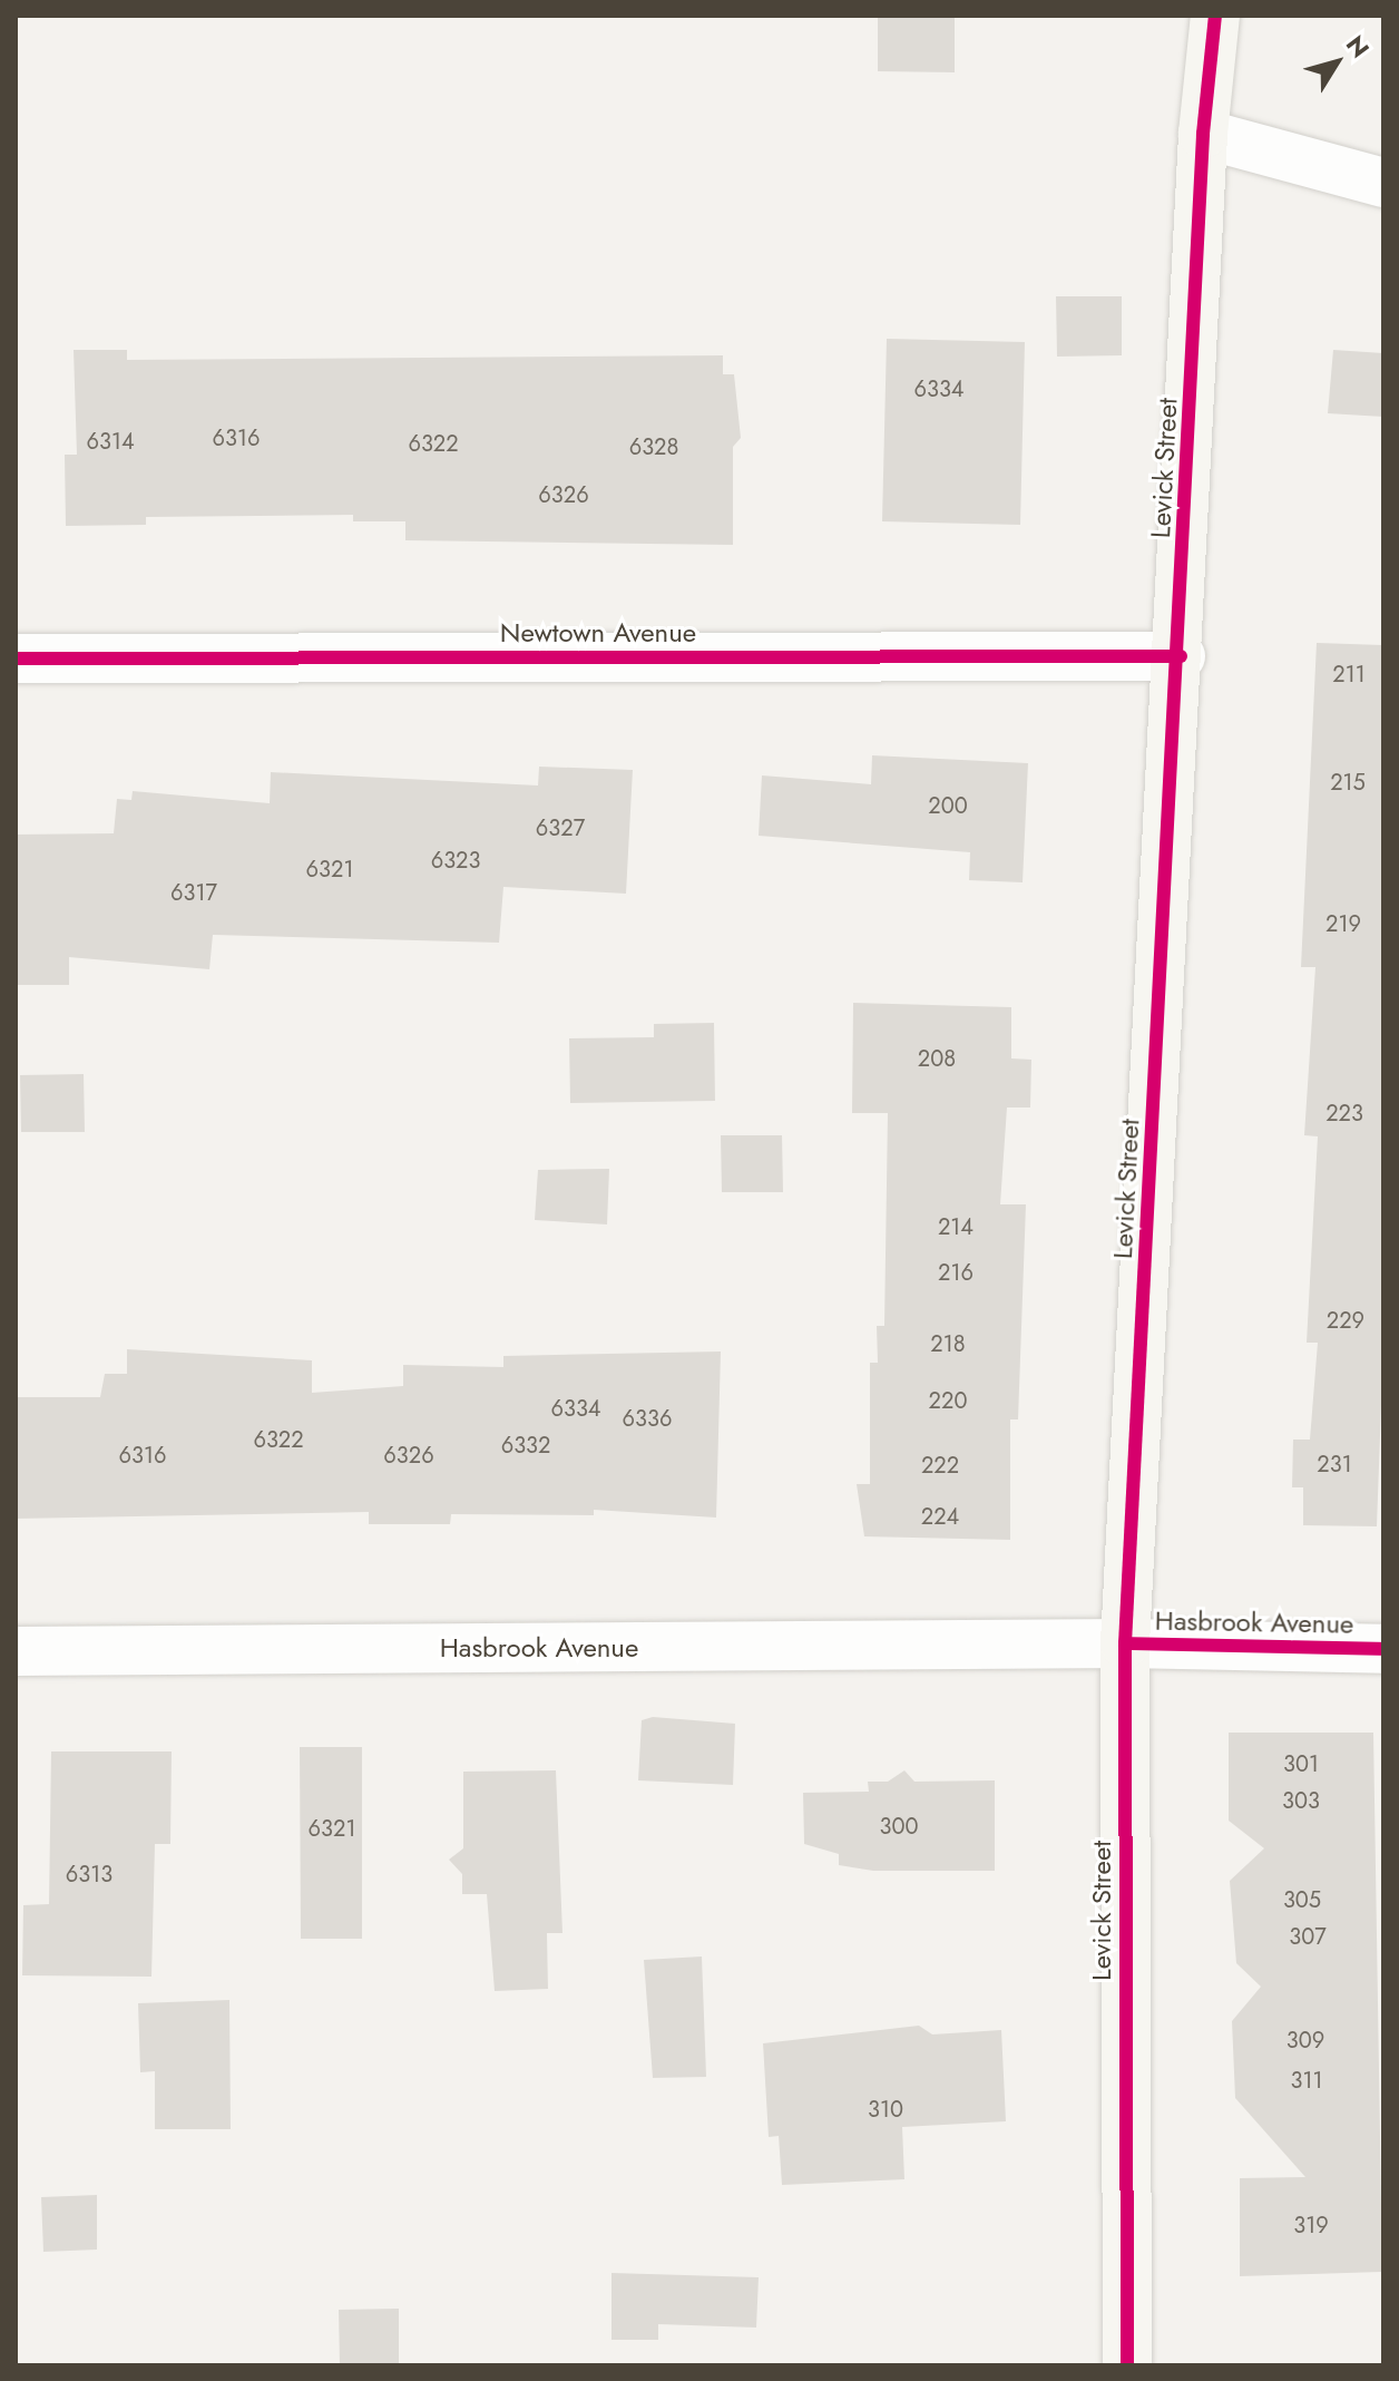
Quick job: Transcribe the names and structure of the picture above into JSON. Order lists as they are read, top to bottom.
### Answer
{
  "streets": {
    "street": ["Levick Street", "Newtown Avenue", "Hasbrook Avenue"]
  },
  "crossings": [
    ["Levick Street", "Newtown Avenue"],
    ["Levick Street", "Hasbrook Avenue"]
  ],
  "house_numbers": [
    "6334",
    "6316",
    "6314",
    "6322",
    "6328",
    "6326",
    "211",
    "215",
    "200",
    "6327",
    "6323",
    "6321",
    "6317",
    "219",
    "208",
    "223",
    "214",
    "216",
    "229",
    "218",
    "220",
    "6334",
    "6336",
    "6322",
    "6332",
    "6316",
    "6326",
    "231",
    "222",
    "224",
    "301",
    "303",
    "300",
    "6321",
    "6313",
    "305",
    "307",
    "309",
    "311",
    "310",
    "319"
  ],
  "north": "top right"
}
